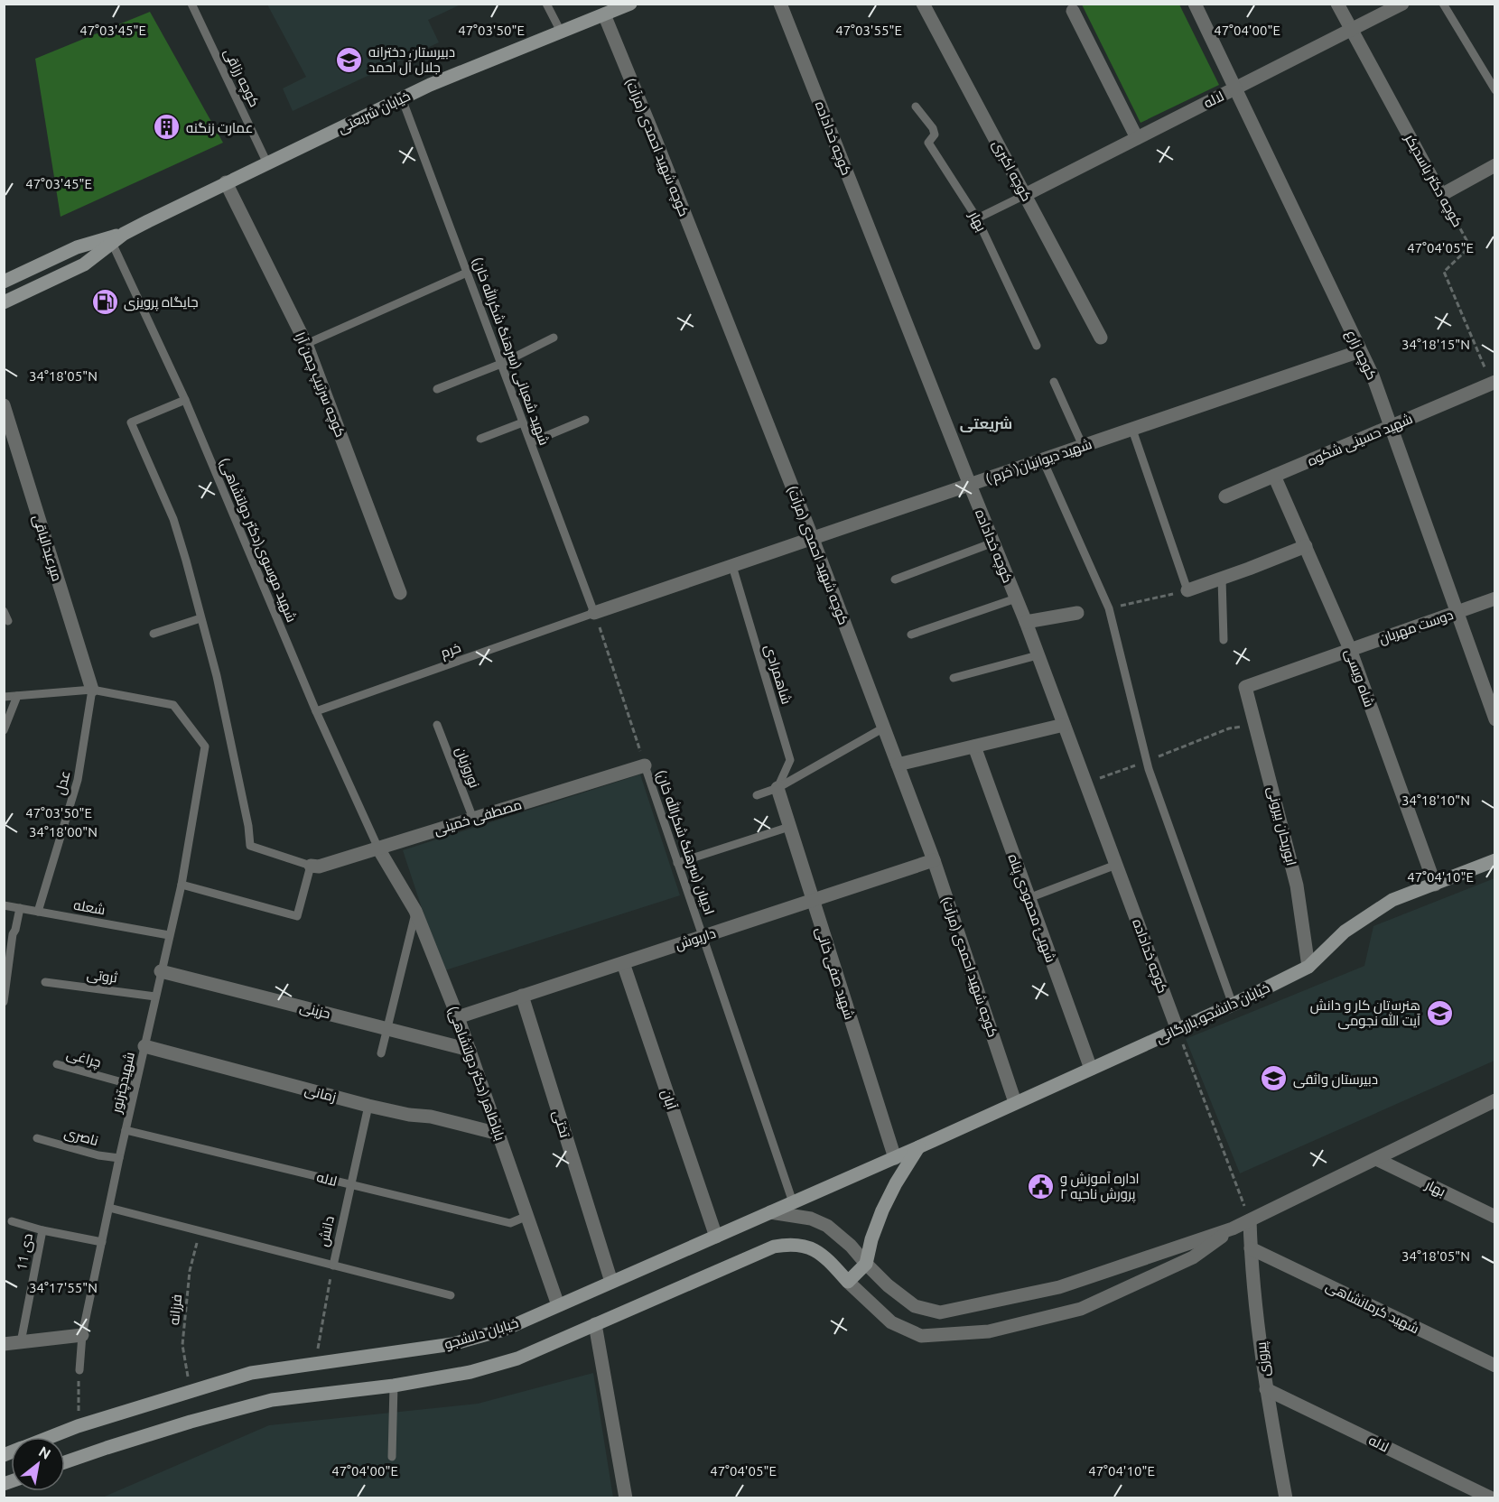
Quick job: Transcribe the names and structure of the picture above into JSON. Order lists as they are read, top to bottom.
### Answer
{
  "streets": {
    "main road": ["خیابان شریعتی", "خیابان دانشجو.بازرگانی", "خیابان دانشجو"],
    "street": [
      "لاله",
      "کوچه خداداده",
      "کوچه شهید احمدی (مرآت)",
      "کوچه اکبری",
      "کوچه دکتر باسدیکر",
      "بهار",
      "کوچه زارع",
      "کوچه سرتیپ چمن آرا",
      "شهید حسینی شکوه",
      "شهید دیوانیان( خرم )",
      "میرعبدالباقی",
      "دوست مهربان",
      "شاه ویسی",
      "مصطفی خمینی",
      "ابوریحان بیرونی",
      "شهیئ محمودی پناه",
      "داریوش",
      "شهید صفی خانی",
      "حزینی",
      "باباطاهر (دکتر دولتشاهی)",
      "زمانی",
      "آبان",
      "تختی",
      "شهید کرمانشاهی",
      "پیروزی"
    ],
    "lane": [
      "کوچه رزاقی",
      "شهید شعبانی (سرهنگ شکرالله خان)",
      "شهید موسوی(دکتر دولتشاهی)",
      "خرم",
      "شاهمرادی",
      "نوروزیان",
      "عدل",
      "ادیبان (سرهنگ شکرالله خان)",
      "شعله",
      "ثروتی",
      "چراغی",
      "شهیدچترنور",
      "ناصری",
      "دانش",
      "11 دی"
    ],
    "path": ["فرزانه"]
  },
  "crossings": [
    ["کوچه رزاقی", "خیابان شریعتی"],
    ["لاله", "کوچه اکبری"],
    ["لاله", "کوچه دکتر باسدیکر"],
    ["لاله", "کوچه زارع"],
    ["لاله", "باباطاهر (دکتر دولتشاهی)"],
    ["لاله", "شهیدچترنور"],
    ["لاله", "دانش"],
    ["لاله", "پیروزی"],
    ["خیابان شریعتی", "کوچه شهید احمدی (مرآت)"],
    ["خیابان شریعتی", "شهید شعبانی (سرهنگ شکرالله خان)"],
    ["خیابان شریعتی", "کوچه سرتیپ چمن آرا"],
    ["خیابان شریعتی", "شهید موسوی(دکتر دولتشاهی)"],
    ["کوچه خداداده", "شهید دیوانیان( خرم )"],
    ["کوچه خداداده", "خیابان دانشجو.بازرگانی"],
    ["کوچه شهید احمدی (مرآت)", "شهید دیوانیان( خرم )"],
    ["کوچه شهید احمدی (مرآت)", "داریوش"],
    ["کوچه شهید احمدی (مرآت)", "خیابان دانشجو.بازرگانی"],
    ["کوچه دکتر باسدیکر", "شهید حسینی شکوه"],
    ["شهید شعبانی (سرهنگ شکرالله خان)", "شهید دیوانیان( خرم )"],
    ["شهید شعبانی (سرهنگ شکرالله خان)", "خرم"],
    ["شهید شعبانی (سرهنگ شکرالله خان)", "ادیبان (سرهنگ شکرالله خان)"],
    ["کوچه زارع", "شهید حسینی شکوه"],
    ["کوچه زارع", "شهید دیوانیان( خرم )"],
    ["کوچه زارع", "دوست مهربان"],
    ["شهید حسینی شکوه", "شاه ویسی"],
    ["شهید دیوانیان( خرم )", "خرم"],
    ["شهید دیوانیان( خرم )", "شاهمرادی"],
    ["شهید دیوانیان( خرم )", "ادیبان (سرهنگ شکرالله خان)"],
    ["شهید موسوی(دکتر دولتشاهی)", "خرم"],
    ["شهید موسوی(دکتر دولتشاهی)", "مصطفی خمینی"],
    ["شهید موسوی(دکتر دولتشاهی)", "باباطاهر (دکتر دولتشاهی)"],
    ["میرعبدالباقی", "عدل"],
    ["میرعبدالباقی", "شهیدچترنور"],
    ["دوست مهربان", "شاه ویسی"],
    ["دوست مهربان", "ابوریحان بیرونی"],
    ["خرم", "ادیبان (سرهنگ شکرالله خان)"],
    ["شاهمرادی", "شهید صفی خانی"],
    ["شاه ویسی", "خیابان دانشجو.بازرگانی"],
    ["نوروزیان", "مصطفی خمینی"],
    ["عدل", "شعله"],
    ["عدل", "شهیدچترنور"],
    ["مصطفی خمینی", "ادیبان (سرهنگ شکرالله خان)"],
    ["مصطفی خمینی", "باباطاهر (دکتر دولتشاهی)"],
    ["ابوریحان بیرونی", "خیابان دانشجو.بازرگانی"],
    ["ادیبان (سرهنگ شکرالله خان)", "داریوش"],
    ["ادیبان (سرهنگ شکرالله خان)", "خیابان دانشجو"],
    ["شعله", "شهیدچترنور"],
    ["شهیئ محمودی پناه", "خیابان دانشجو.بازرگانی"],
    ["داریوش", "شهید صفی خانی"],
    ["داریوش", "باباطاهر (دکتر دولتشاهی)"],
    ["داریوش", "آبان"],
    ["داریوش", "تختی"],
    ["شهید صفی خانی", "خیابان دانشجو"],
    ["ثروتی", "شهیدچترنور"],
    ["حزینی", "باباطاهر (دکتر دولتشاهی)"],
    ["حزینی", "شهیدچترنور"],
    ["خیابان دانشجو.بازرگانی", "خیابان دانشجو"],
    ["چراغی", "شهیدچترنور"],
    ["باباطاهر (دکتر دولتشاهی)", "زمانی"],
    ["باباطاهر (دکتر دولتشاهی)", "خیابان دانشجو"],
    ["شهیدچترنور", "زمانی"],
    ["شهیدچترنور", "ناصری"],
    ["زمانی", "دانش"],
    ["آبان", "خیابان دانشجو"],
    ["تختی", "خیابان دانشجو"],
    ["دانش", "خیابان دانشجو"],
    ["شهید کرمانشاهی", "پیروزی"],
    ["فرزانه", "خیابان دانشجو"]
  ],
  "districts": ["شریعتی"],
  "places": {
    "school or university": ["دبیرستان دخترانه جلال آل احمد", "هنرستان کار و دانش آیت الله نجومی", "دبیرستان واثقی"],
    "building": ["عمارت زنگنه"],
    "fuel station": ["جایگاه پرویزی"],
    "public building": ["اداره آموزش و پرورش ناحیه ۲"]
  },
  "north": "top right",
  "coordinates": [
    "47°03'45\"E",
    "47°03'55\"E",
    "47°03'50\"E",
    "47°04'00\"E",
    "47°04'05\"E",
    "34°18'15\"N",
    "34°18'05\"N",
    "34°18'10\"N",
    "34°18'00\"N",
    "47°04'10\"E",
    "34°17'55\"N"
  ]
}
